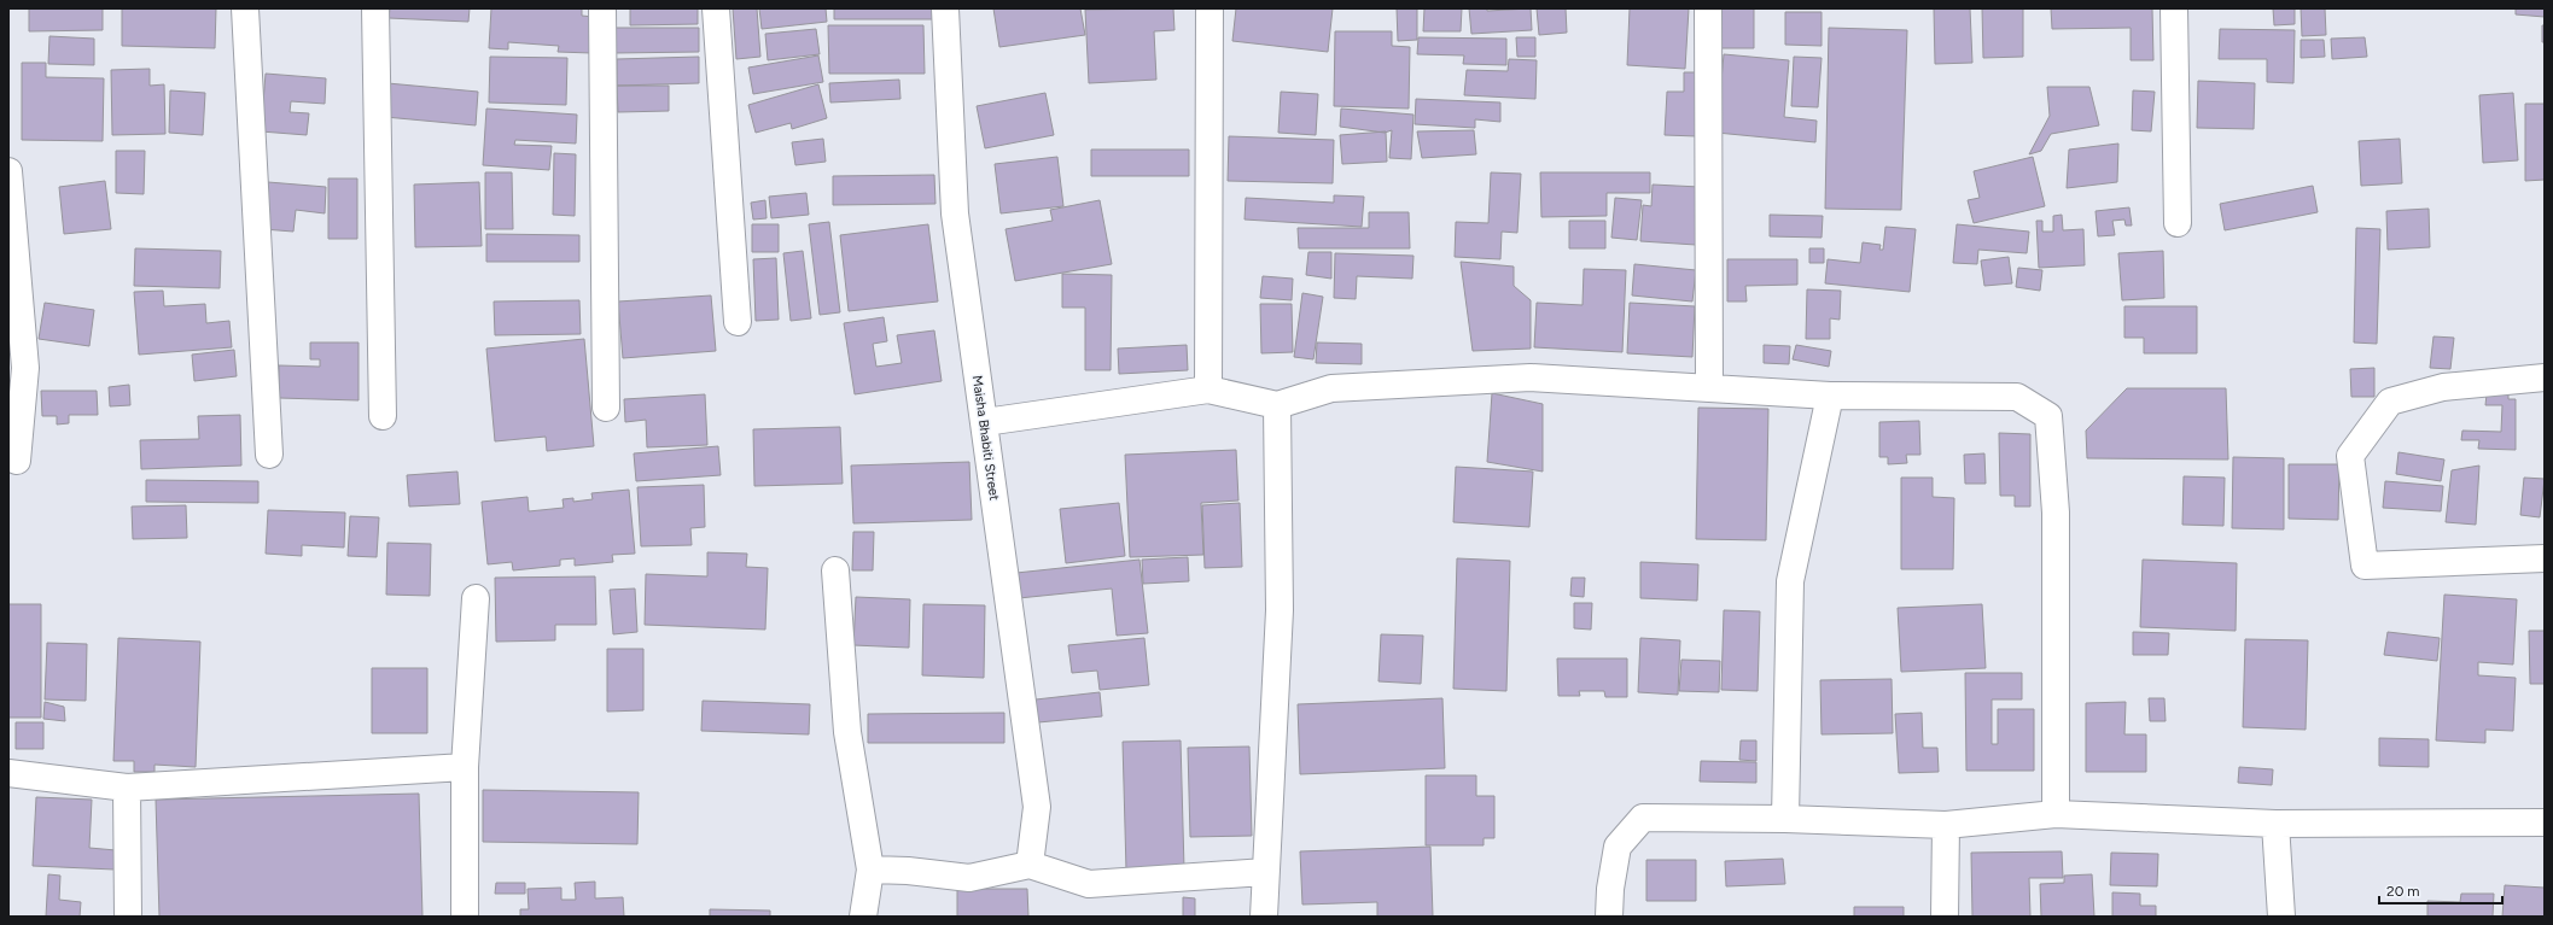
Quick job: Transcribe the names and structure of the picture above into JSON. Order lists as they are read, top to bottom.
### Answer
{
  "streets": {
    "street": ["Maisha Bhabiti Street"]
  },
  "scale_bar": "20 m"
}
